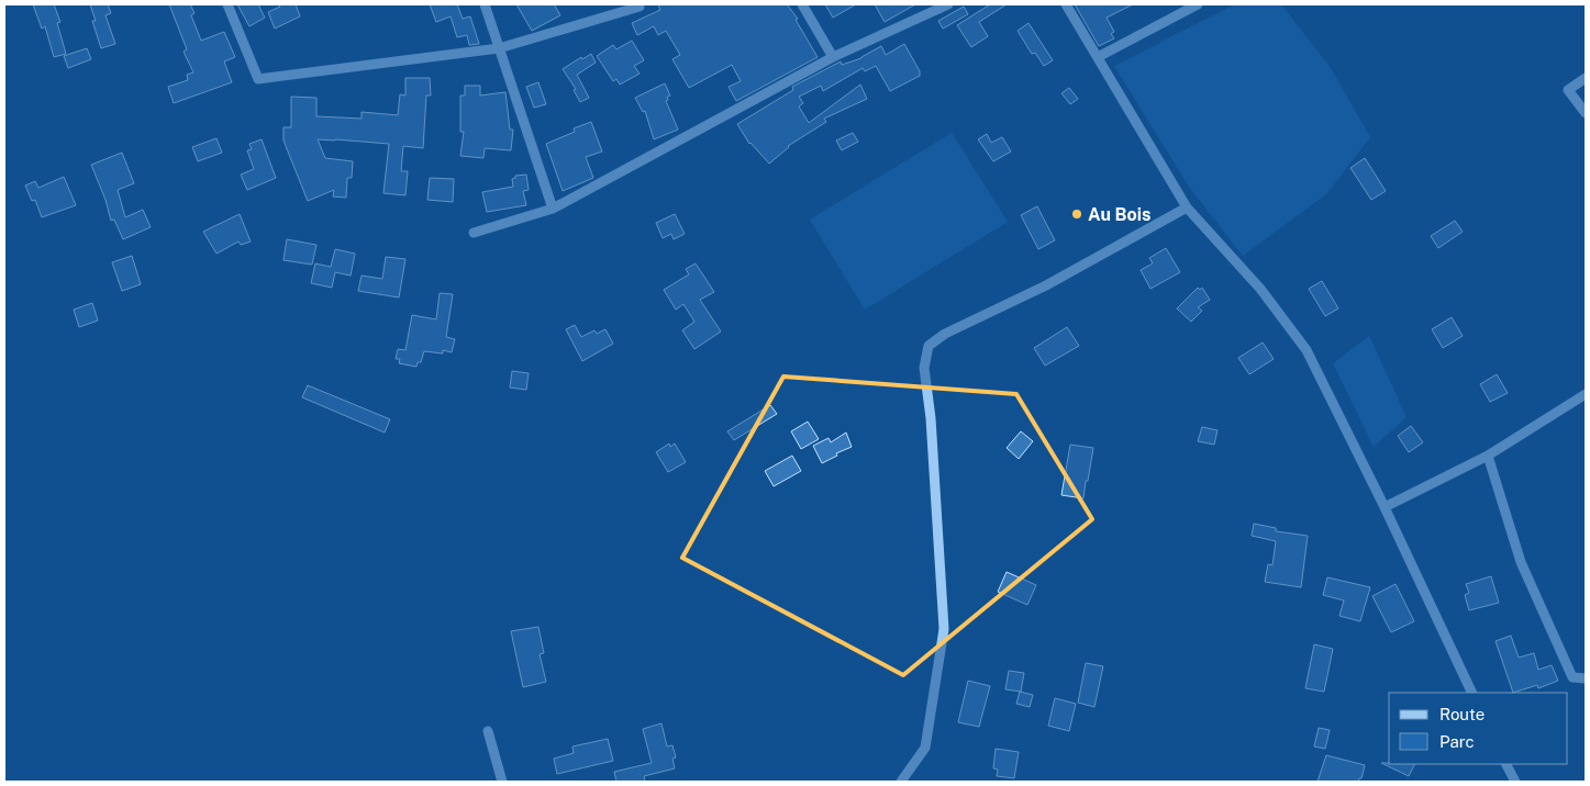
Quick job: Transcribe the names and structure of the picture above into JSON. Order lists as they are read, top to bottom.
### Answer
{
  "places": ["Au Bois"],
  "legend": ["Route", "Parc"]
}
